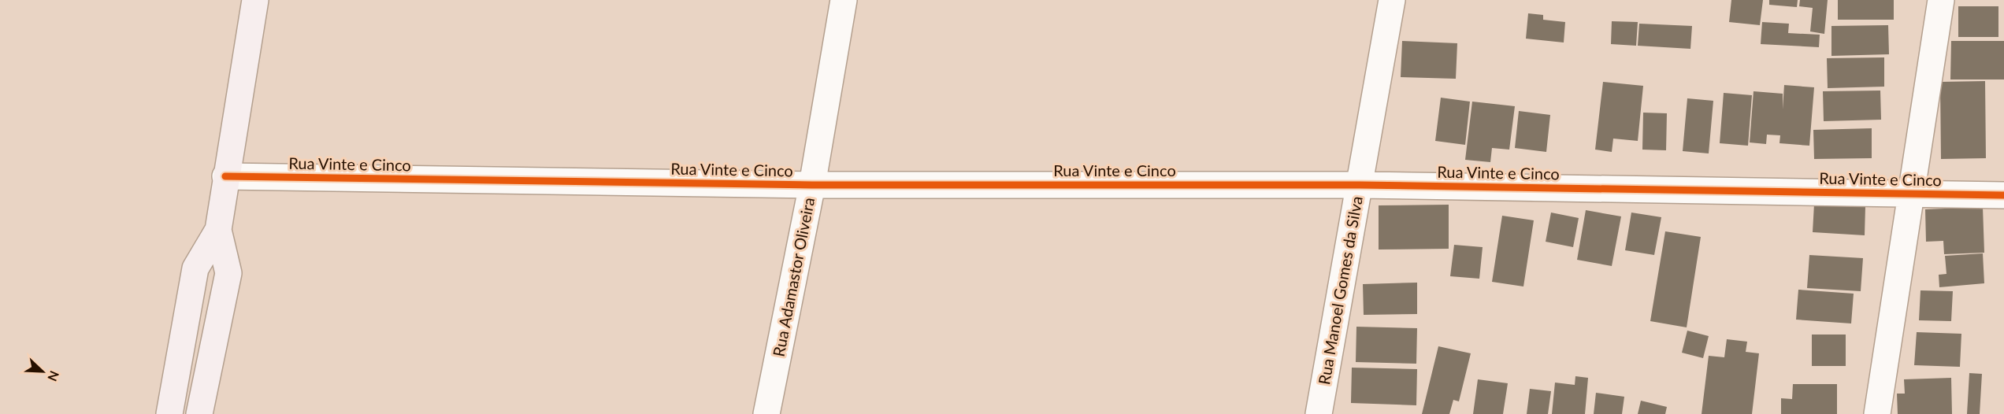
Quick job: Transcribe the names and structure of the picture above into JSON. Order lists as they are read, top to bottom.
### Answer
{
  "streets": {
    "street": ["Rua Vinte e Cinco", "Rua Adamastor Oliveira", "Rua Manoel Gomes da Silva"]
  },
  "crossings": [
    ["Rua Vinte e Cinco", "Rua Adamastor Oliveira"],
    ["Rua Vinte e Cinco", "Rua Manoel Gomes da Silva"]
  ],
  "north": "bottom right"
}
